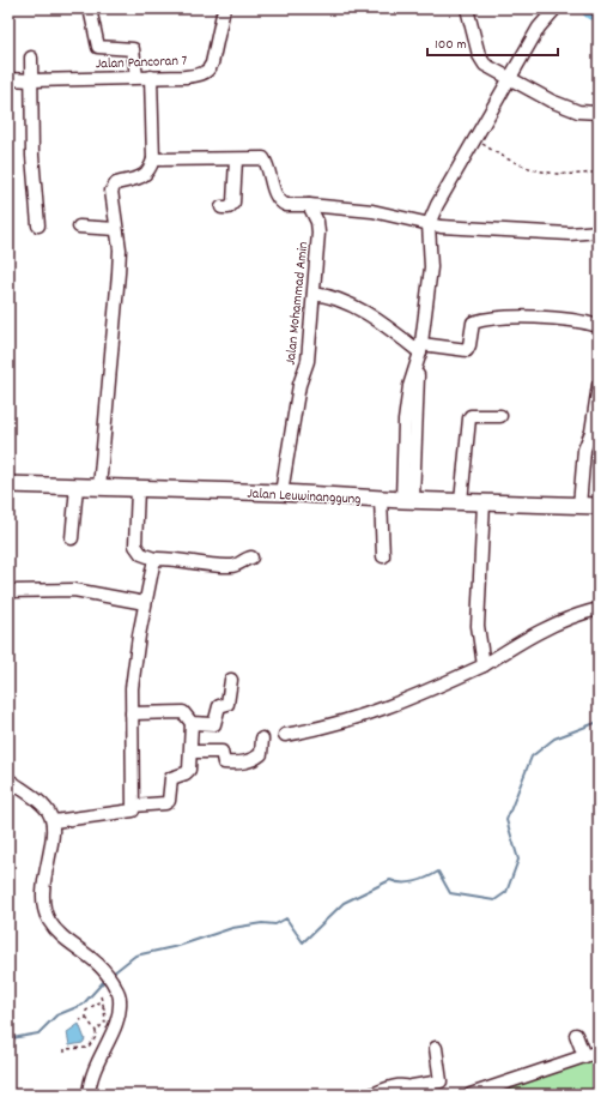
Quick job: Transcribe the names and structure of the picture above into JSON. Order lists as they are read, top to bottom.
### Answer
{
  "streets": {
    "main road": ["Jalan Leuwinanggung"],
    "street": ["Jalan Pancoran 7", "Jalan Mohammad Amin"]
  },
  "crossings": [
    ["Jalan Mohammad Amin", "Jalan Leuwinanggung"]
  ],
  "scale_bar": "100 m"
}
